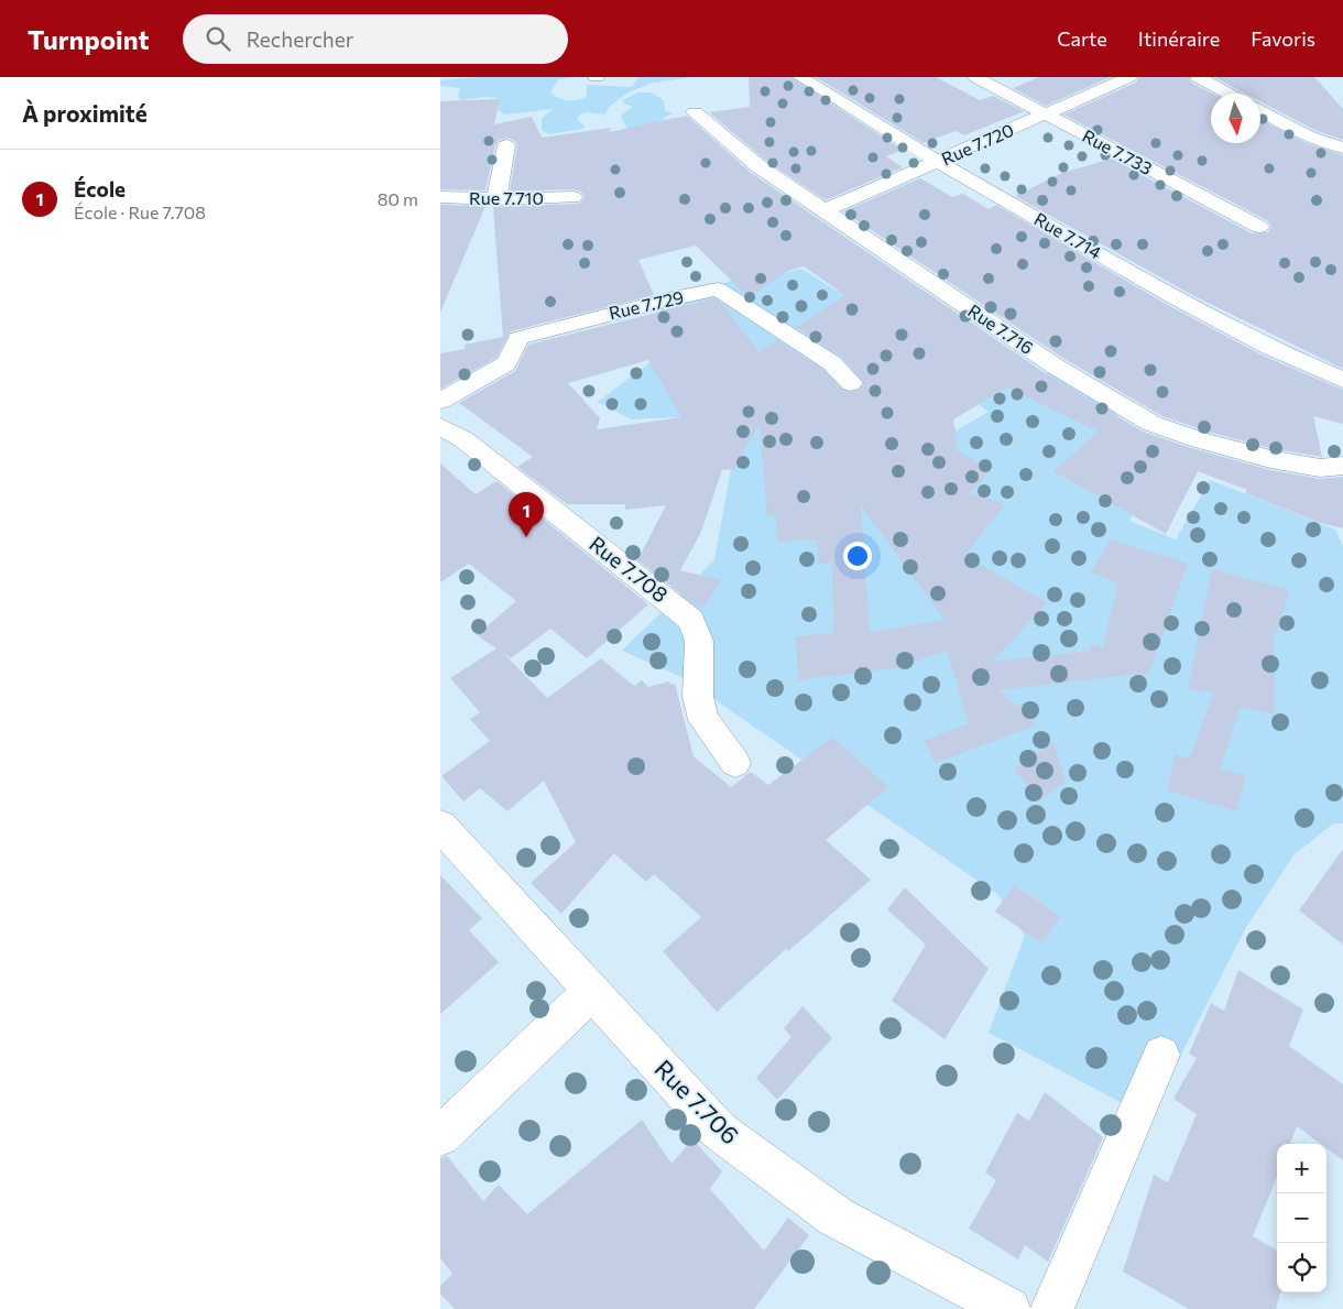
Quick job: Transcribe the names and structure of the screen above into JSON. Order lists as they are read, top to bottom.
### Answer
{
  "streets": {
    "street": [
      "Rue 7.720",
      "Rue 7.733",
      "Rue 7.710",
      "Rue 7.714",
      "Rue 7.729",
      "Rue 7.716",
      "Rue 7.708",
      "Rue 7.706"
    ]
  },
  "crossings": [
    ["Rue 7.720", "Rue 7.733"],
    ["Rue 7.720", "Rue 7.714"],
    ["Rue 7.720", "Rue 7.716"]
  ],
  "north": "bottom",
  "page": {
    "header": "Turnpoint",
    "search": "Rechercher",
    "nav": ["Carte", "Itinéraire", "Favoris"],
    "heading": "À proximité",
    "list": [
      {
        "mark": "1",
        "name": "École",
        "note": "École · Rue 7.708",
        "value": "80 m"
      }
    ],
    "pins": "1",
    "map_buttons": ["+", "−"]
  }
}
